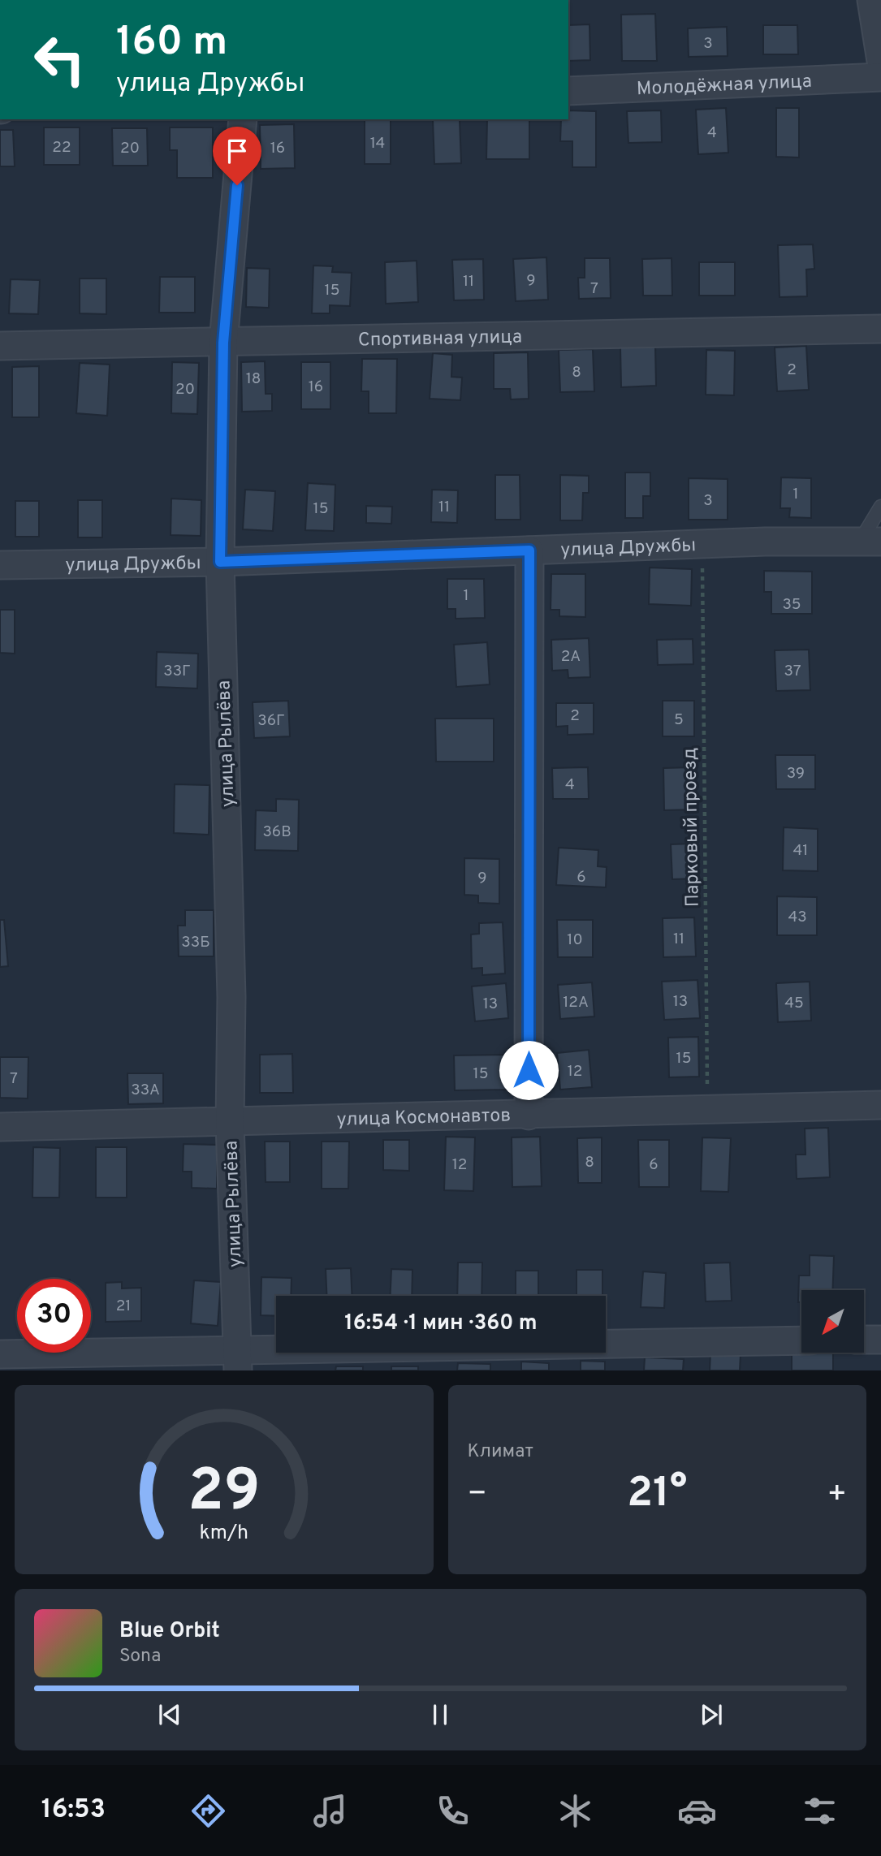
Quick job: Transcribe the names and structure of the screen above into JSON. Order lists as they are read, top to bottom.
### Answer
{
  "streets": {
    "street": [
      "Молодёжная улица",
      "Спортивная улица",
      "улица Дружбы",
      "улица Рылёва",
      "улица Космонавтов"
    ],
    "path": ["Парковый проезд"]
  },
  "crossings": [
    ["Спортивная улица", "улица Рылёва"],
    ["улица Дружбы", "улица Рылёва"],
    ["улица Дружбы", "Парковый проезд"],
    ["улица Рылёва", "улица Космонавтов"],
    ["Парковый проезд", "улица Космонавтов"]
  ],
  "house_numbers": [
    "3",
    "4",
    "14",
    "22",
    "20",
    "16",
    "9",
    "11",
    "7",
    "15",
    "2",
    "8",
    "18",
    "16",
    "20",
    "1",
    "3",
    "11",
    "15",
    "1",
    "35",
    "2А",
    "33Г",
    "37",
    "2",
    "5",
    "36Г",
    "39",
    "4",
    "36В",
    "41",
    "6",
    "9",
    "43",
    "11",
    "10",
    "33Б",
    "13",
    "12А",
    "45",
    "13",
    "15",
    "12",
    "15",
    "7",
    "33А",
    "8",
    "12",
    "6",
    "21"
  ],
  "north": "bottom left",
  "page": {
    "turn": ["160 m", "улица Дружбы"],
    "limit": "30",
    "trip": "16:54 · 1 мин · 360 m",
    "tile": "Климат",
    "heat": ["−", "21°", "+"],
    "song": ["Blue Orbit", "Sona"],
    "tabs": "16:53",
    "gauge": ["29", "km/h"]
  }
}
